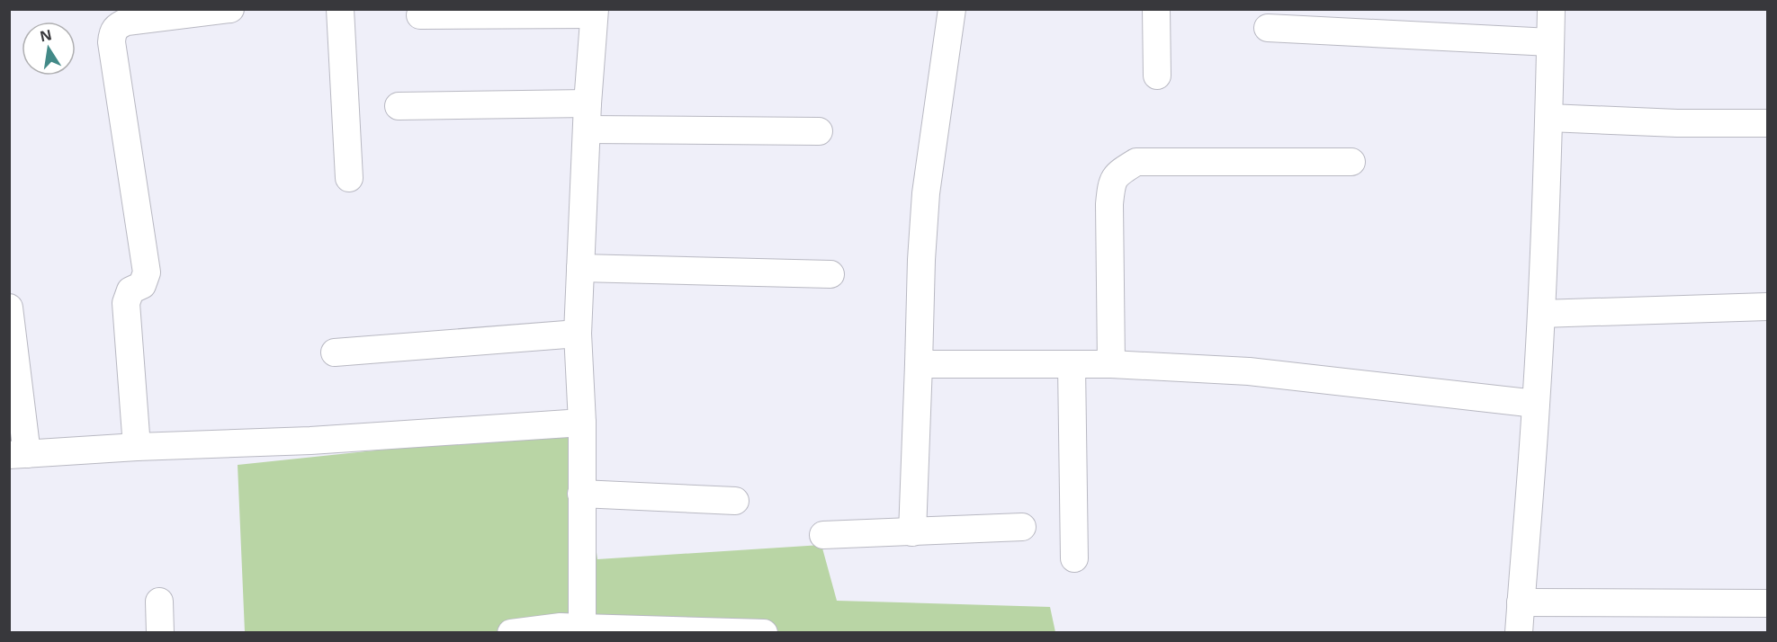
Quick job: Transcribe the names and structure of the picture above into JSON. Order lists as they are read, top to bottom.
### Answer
{
  "north": "top"
}
